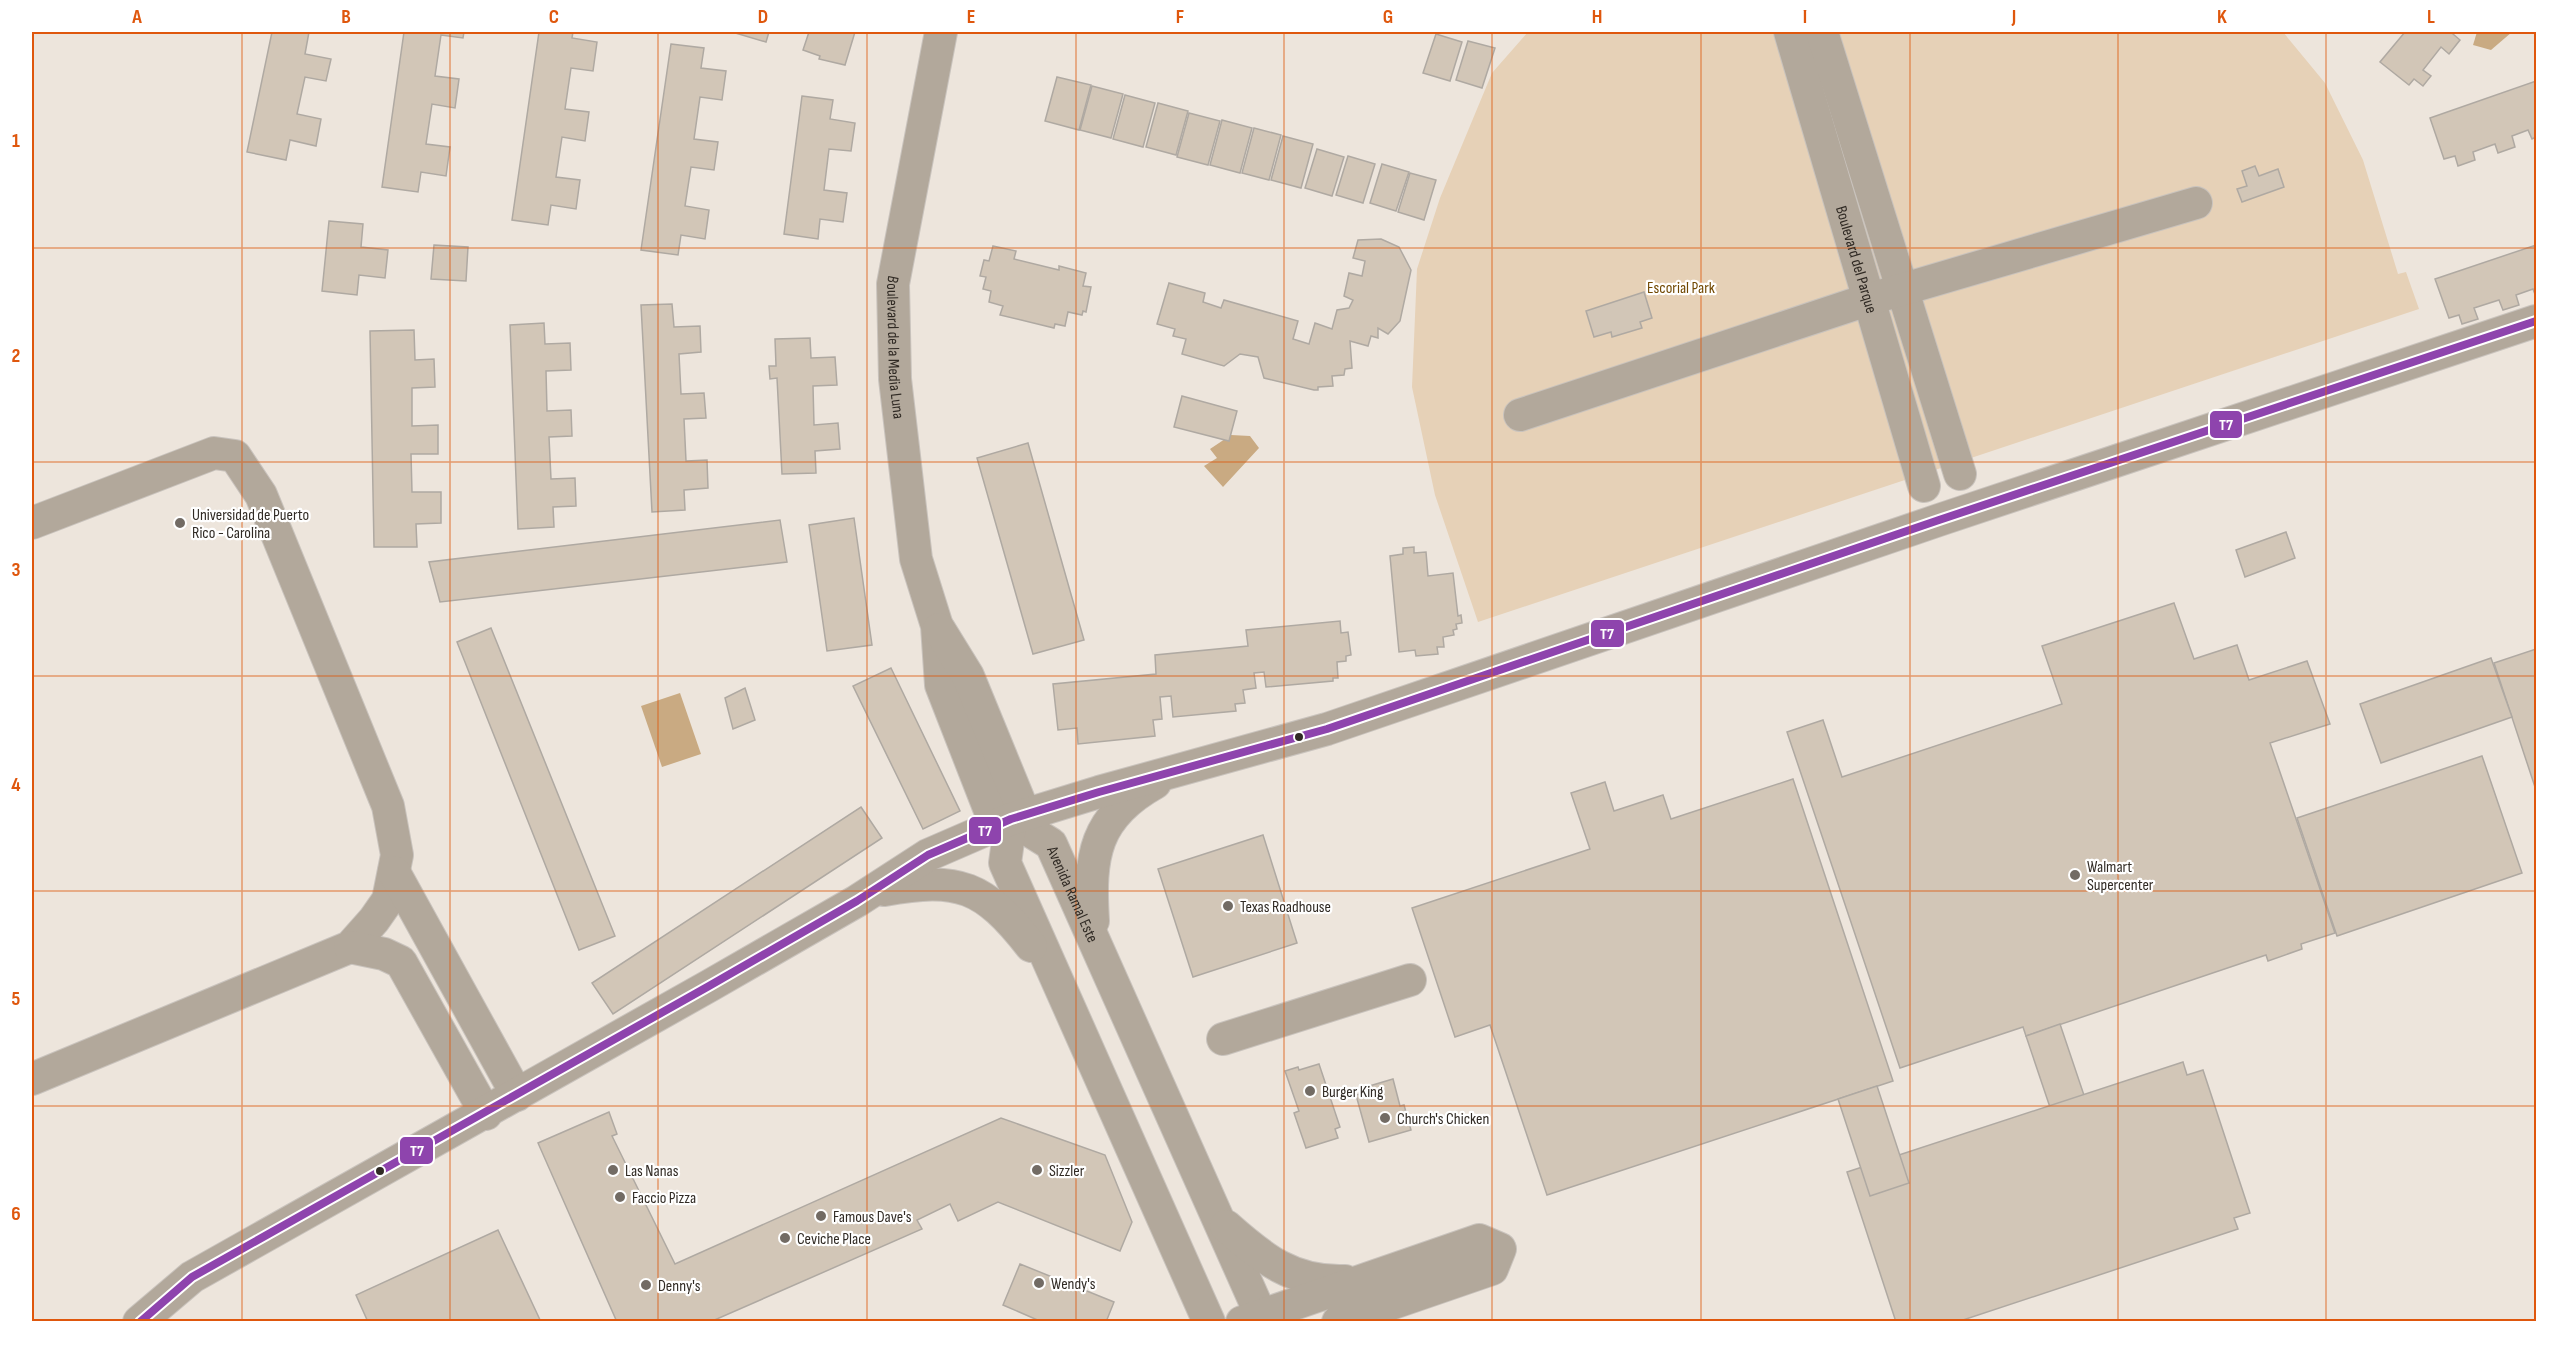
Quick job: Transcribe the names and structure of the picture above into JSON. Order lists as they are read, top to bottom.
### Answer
{
  "streets": {
    "street": ["Boulevard del Parque", "Boulevard de la Media Luna", "Avenida Ramal Este"]
  },
  "crossings": [
    ["Boulevard de la Media Luna", "Avenida Ramal Este"]
  ],
  "parks": ["Escorial Park"],
  "places": [
    "Universidad de Puerto Rico - Carolina",
    "Walmart Supercenter",
    "Texas Roadhouse",
    "Burger King",
    "Church's Chicken",
    "Las Nanas",
    "Sizzler",
    "Faccio Pizza",
    "Famous Dave's",
    "Ceviche Place",
    "Wendy's",
    "Denny's"
  ],
  "lines": ["transit line T7"],
  "grid": {
    "columns": [
      "A",
      "B",
      "C",
      "D",
      "E",
      "F",
      "G",
      "H",
      "I",
      "J",
      "K",
      "L"
    ],
    "rows": [
      "1",
      "2",
      "3",
      "4",
      "5",
      "6"
    ]
  }
}
